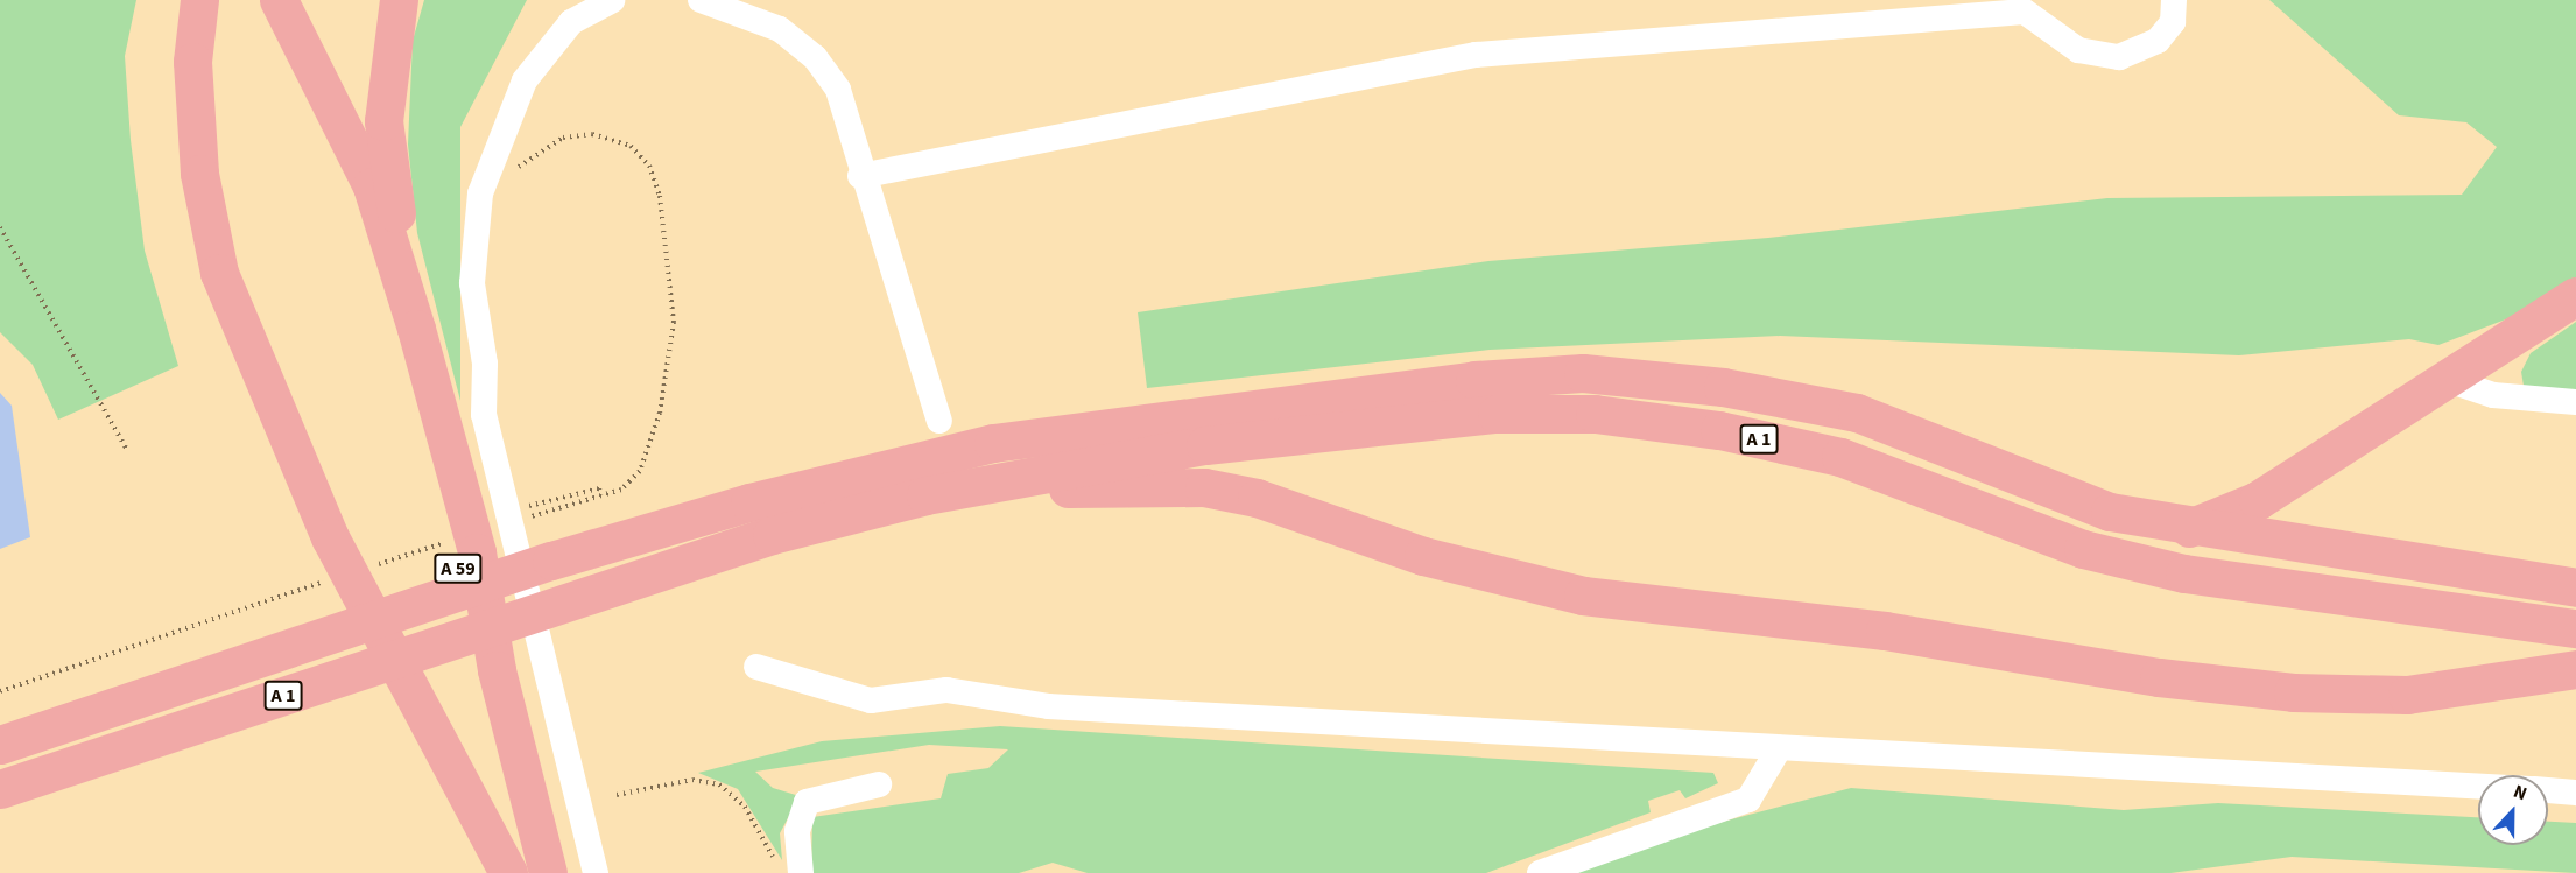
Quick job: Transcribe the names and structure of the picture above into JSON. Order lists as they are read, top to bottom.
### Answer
{
  "streets": {
    "highway": ["A 1", "A 59"]
  },
  "north": "top"
}
